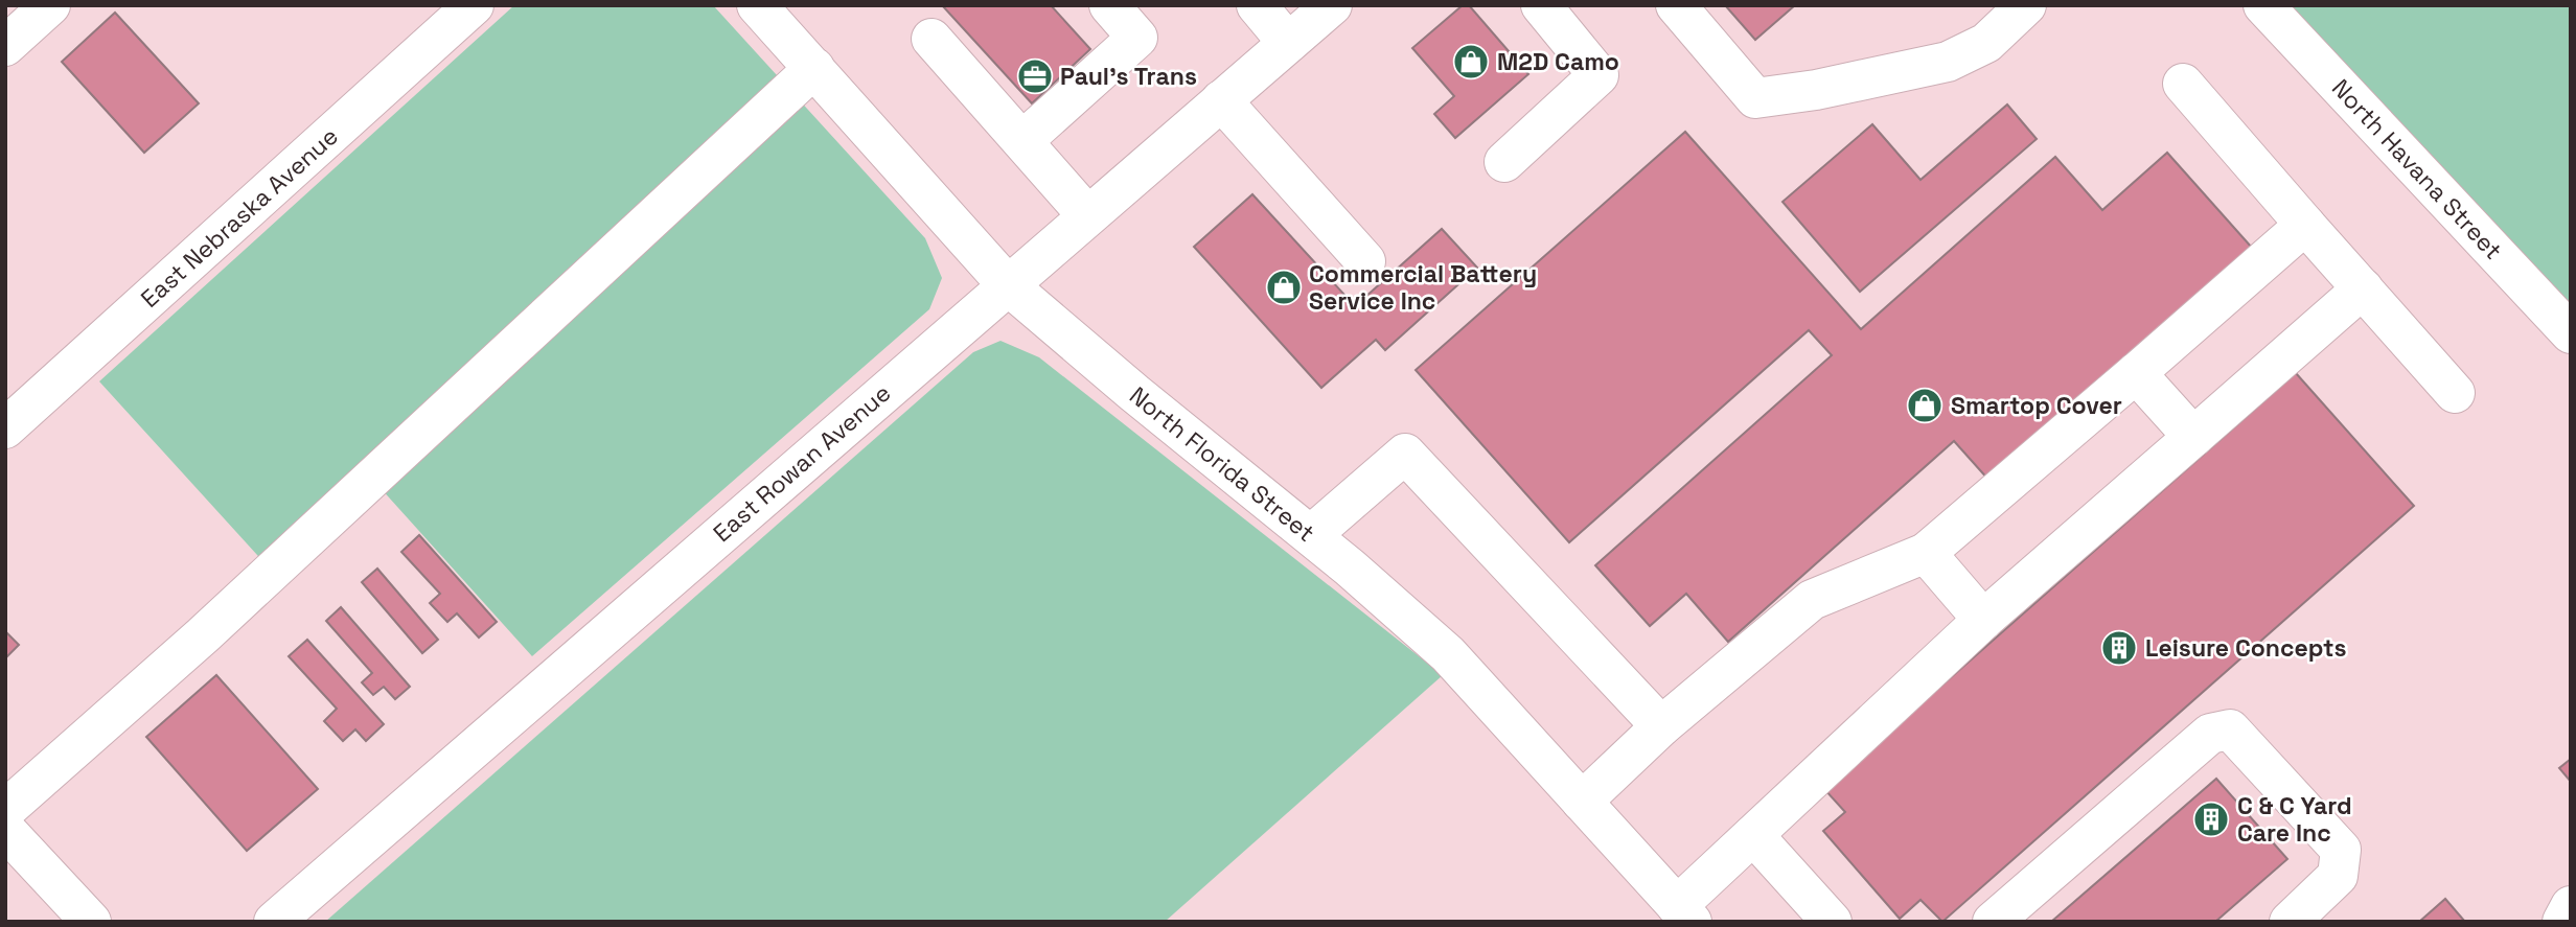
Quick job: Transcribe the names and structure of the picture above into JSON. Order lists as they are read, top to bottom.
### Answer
{
  "streets": {
    "street": [
      "North Havana Street",
      "East Nebraska Avenue",
      "East Rowan Avenue",
      "North Florida Street"
    ]
  },
  "crossings": [
    ["East Rowan Avenue", "North Florida Street"]
  ],
  "places": {
    "shop": ["M2D Camo", "Commercial Battery Service Inc", "Smartop Cover"],
    "office": ["Paul's Trans"],
    "building": ["Leisure Concepts", "C & C Yard Care Inc"]
  }
}
